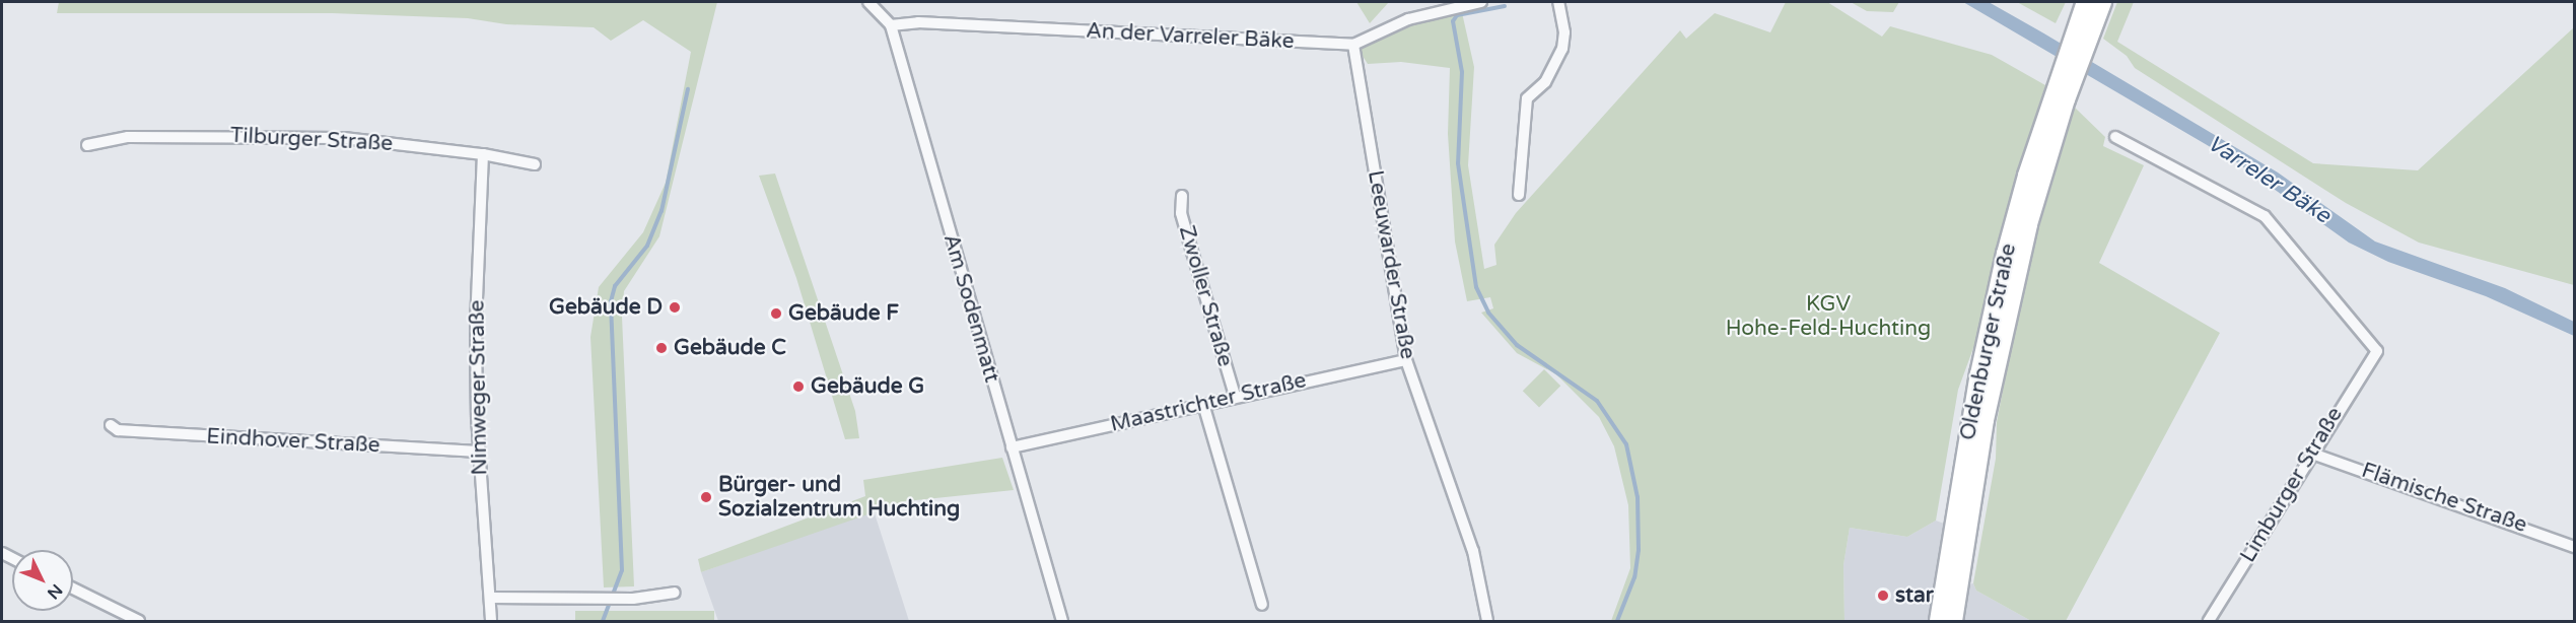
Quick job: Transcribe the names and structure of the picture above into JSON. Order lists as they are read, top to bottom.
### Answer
{
  "streets": {
    "highway": ["Oldenburger Straße"],
    "street": [
      "An der Varreler Bäke",
      "Tilburger Straße",
      "Leeuwarder Straße",
      "Zwoller Straße",
      "Am Sodenmatt",
      "Nimweger Straße",
      "Maastrichter Straße",
      "Eindhover Straße",
      "Limburger Straße",
      "Flämische Straße"
    ]
  },
  "crossings": [
    ["An der Varreler Bäke", "Leeuwarder Straße"],
    ["An der Varreler Bäke", "Am Sodenmatt"],
    ["Tilburger Straße", "Nimweger Straße"],
    ["Leeuwarder Straße", "Maastrichter Straße"],
    ["Zwoller Straße", "Maastrichter Straße"],
    ["Am Sodenmatt", "Maastrichter Straße"],
    ["Nimweger Straße", "Eindhover Straße"],
    ["Limburger Straße", "Flämische Straße"]
  ],
  "water": ["Varreler Bäke"],
  "parks": ["KGV Hohe-Feld-Huchting"],
  "places": [
    "Gebäude D",
    "Gebäude F",
    "Gebäude C",
    "Gebäude G",
    "Bürger- und Sozialzentrum Huchting",
    "star"
  ],
  "north": "bottom right"
}
